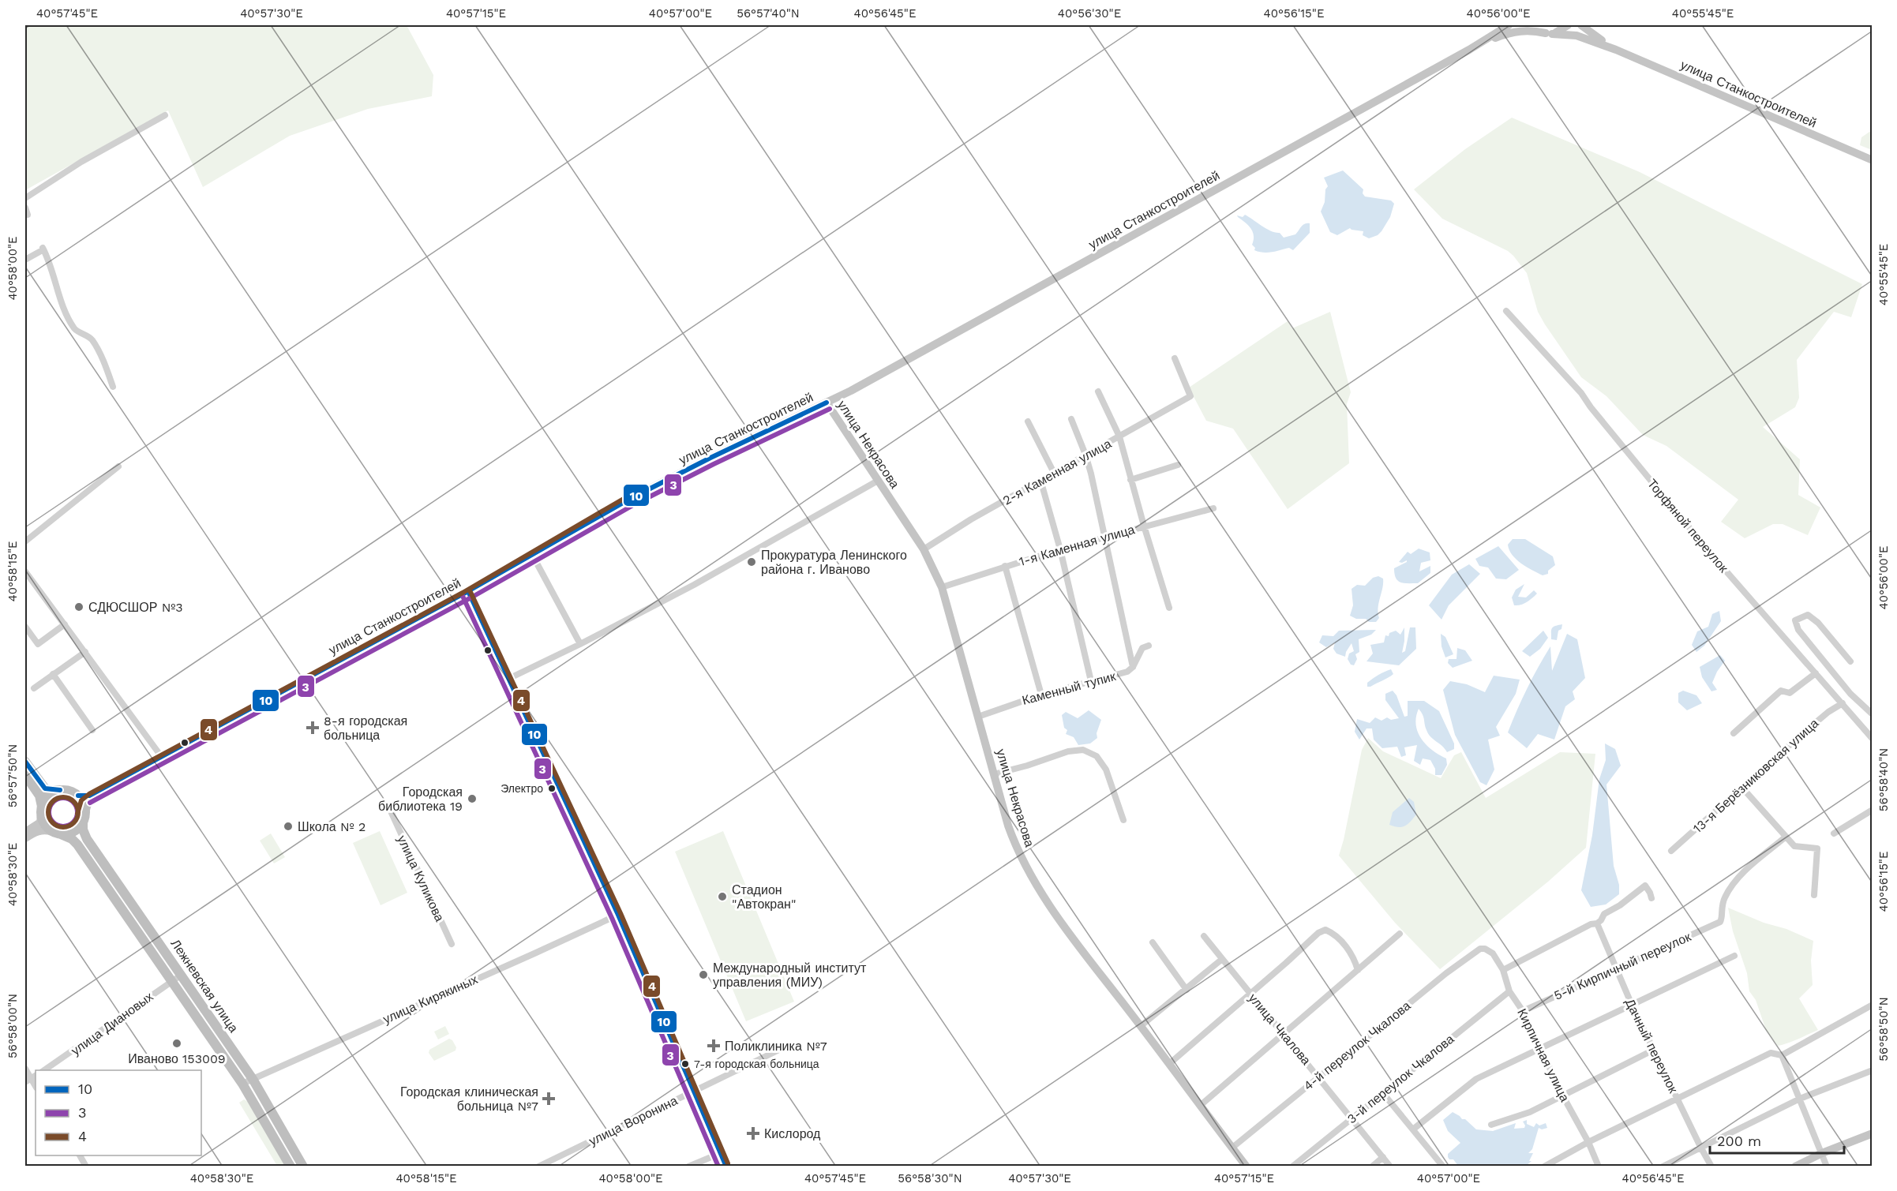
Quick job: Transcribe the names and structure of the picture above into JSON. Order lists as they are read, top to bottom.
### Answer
{
  "streets": {
    "highway": ["Лежневская улица"],
    "main road": ["улица Станкостроителей", "улица Некрасова"],
    "street": [
      "2-я Каменная улица",
      "Торфяной переулок",
      "1-я Каменная улица",
      "Каменный тупик",
      "13-я Берёзниковская улица",
      "улица Куликова",
      "5-й Кирпичный переулок",
      "улица Кирякиных",
      "улица Диановых",
      "улица Чкалова",
      "4-й переулок Чкалова",
      "Дачный переулок",
      "Кирпичная улица",
      "3-й переулок Чкалова",
      "улица Воронина"
    ]
  },
  "crossings": [
    ["улица Станкостроителей", "улица Некрасова"],
    ["улица Станкостроителей", "Лежневская улица"],
    ["улица Некрасова", "2-я Каменная улица"],
    ["улица Некрасова", "1-я Каменная улица"],
    ["улица Некрасова", "Каменный тупик"],
    ["улица Некрасова", "4-й переулок Чкалова"],
    ["Торфяной переулок", "13-я Берёзниковская улица"],
    ["5-й Кирпичный переулок", "Дачный переулок"],
    ["5-й Кирпичный переулок", "Кирпичная улица"],
    ["Лежневская улица", "улица Кирякиных"],
    ["Лежневская улица", "улица Диановых"],
    ["улица Чкалова", "4-й переулок Чкалова"],
    ["улица Чкалова", "3-й переулок Чкалова"],
    ["4-й переулок Чкалова", "Кирпичная улица"],
    ["Кирпичная улица", "3-й переулок Чкалова"]
  ],
  "places": {
    "other": [
      "Прокуратура Ленинского района г. Иваново",
      "СДЮСШОР №3",
      "Электро",
      "Городская библиотека 19",
      "Школа № 2",
      "Стадион \"Автокран\"",
      "Международный институт управления (МИУ)",
      "Иваново 153009",
      "7-я городская больница"
    ],
    "health": [
      "8-я городская больница",
      "Поликлиника №7",
      "Городская клиническая больница №7",
      "Кислород"
    ]
  },
  "lines": ["transit line 10", "transit line 3", "transit line 4"],
  "legend": ["10", "3", "4"],
  "scale_bar": "200 m",
  "coordinates": [
    "40°57'45\"E",
    "40°57'30\"E",
    "40°57'15\"E",
    "40°57'00\"E",
    "56°57'40\"N",
    "40°56'45\"E",
    "40°56'30\"E",
    "40°56'15\"E",
    "40°56'00\"E",
    "40°55'45\"E",
    "40°58'00\"E",
    "40°58'15\"E",
    "56°57'50\"N",
    "56°58'40\"N",
    "40°58'30\"E",
    "56°58'00\"N",
    "56°58'50\"N",
    "56°58'30\"N"
  ]
}
